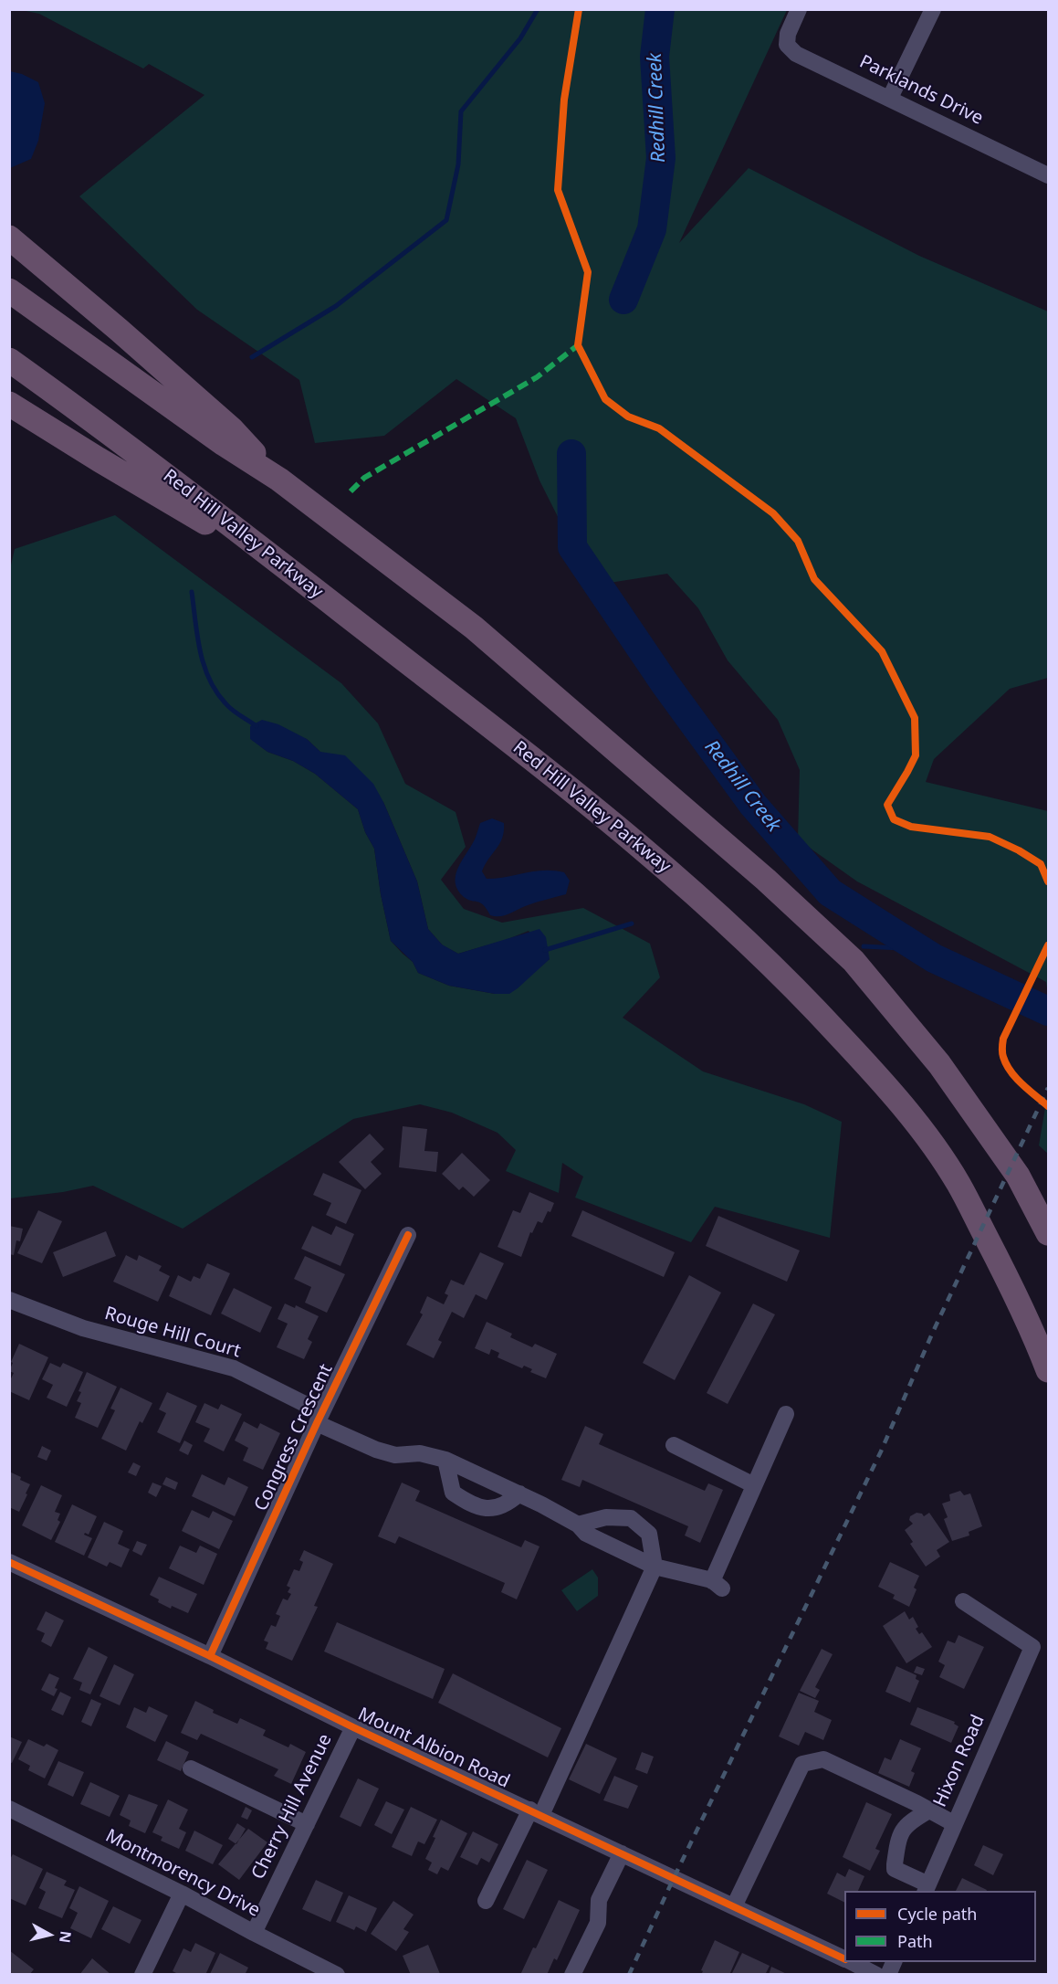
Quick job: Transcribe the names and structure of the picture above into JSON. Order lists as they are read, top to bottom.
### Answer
{
  "streets": {
    "highway": ["Red Hill Valley Parkway"],
    "street": [
      "Parklands Drive",
      "Rouge Hill Court",
      "Congress Crescent",
      "Mount Albion Road",
      "Hixon Road",
      "Cherry Hill Avenue",
      "Montmorency Drive"
    ]
  },
  "crossings": [
    ["Rouge Hill Court", "Congress Crescent"],
    ["Congress Crescent", "Mount Albion Road"],
    ["Mount Albion Road", "Cherry Hill Avenue"],
    ["Cherry Hill Avenue", "Montmorency Drive"]
  ],
  "water": ["Redhill Creek"],
  "legend": ["Cycle path", "Path"],
  "north": "right"
}
